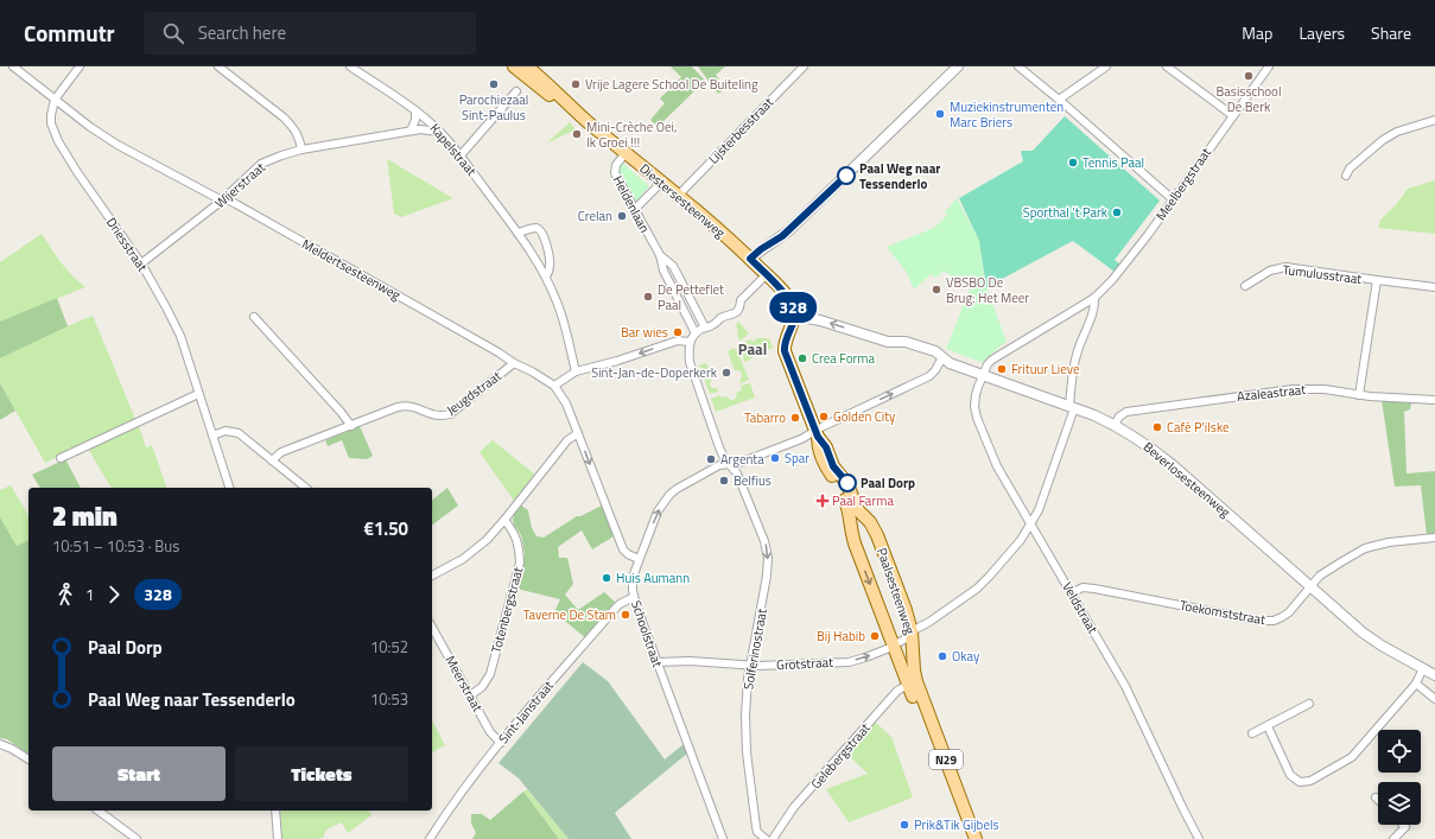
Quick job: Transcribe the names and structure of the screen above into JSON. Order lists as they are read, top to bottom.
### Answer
{
  "streets": {
    "main road": ["Diestersesteenweg", "Paalsesteenweg", "N29"],
    "street": [
      "Lijsterbesstraat",
      "Kapelstraat",
      "Meelbergstraat",
      "Wijerstraat",
      "Heldenlaan",
      "Driesstraat",
      "Meldertsesteenweg",
      "Tumulusstraat",
      "Jeugdstraat",
      "Azaleastraat",
      "Beverlosesteenweg",
      "Veldstraat",
      "Totenbergstraat",
      "Toekomststraat",
      "Schoolstraat",
      "Solferinostraat",
      "Grotstraat",
      "Meerstraat",
      "Sint-Janstraat",
      "Gelebergstraat"
    ]
  },
  "crossings": [
    ["Lijsterbesstraat", "Diestersesteenweg"],
    ["Kapelstraat", "Wijerstraat"],
    ["Meelbergstraat", "Beverlosesteenweg"],
    ["Meelbergstraat", "Veldstraat"],
    ["Wijerstraat", "Driesstraat"],
    ["Wijerstraat", "Meldertsesteenweg"],
    ["Diestersesteenweg", "Heldenlaan"],
    ["Diestersesteenweg", "Beverlosesteenweg"],
    ["Diestersesteenweg", "Paalsesteenweg"],
    ["Driesstraat", "Meldertsesteenweg"],
    ["Meldertsesteenweg", "Jeugdstraat"],
    ["Tumulusstraat", "Azaleastraat"],
    ["Azaleastraat", "Beverlosesteenweg"],
    ["Beverlosesteenweg", "Paalsesteenweg"],
    ["Beverlosesteenweg", "Veldstraat"],
    ["Beverlosesteenweg", "Toekomststraat"],
    ["Beverlosesteenweg", "Grotstraat"],
    ["Paalsesteenweg", "Grotstraat"],
    ["Paalsesteenweg", "Gelebergstraat"],
    ["Veldstraat", "Toekomststraat"],
    ["Veldstraat", "Grotstraat"],
    ["Totenbergstraat", "Meerstraat"],
    ["Schoolstraat", "Grotstraat"],
    ["Schoolstraat", "Sint-Janstraat"],
    ["Solferinostraat", "Grotstraat"],
    ["Meerstraat", "Sint-Janstraat"]
  ],
  "one_way": ["Solferinostraat"],
  "districts": ["Paal"],
  "places": {
    "other": [
      "Basisschool De Berk",
      "Parochiezaal Sint-Paulus",
      "Vrije Lagere School De Buiteling",
      "Muziekinstrumenten Marc Briers",
      "Mini-Crèche Oei, Ik Groei !!!",
      "Tennis Paal",
      "Paal Weg naar Tessenderlo",
      "Sporthal ’t Park",
      "Crelan",
      "VBSBO De Brug: Het Meer",
      "De Petteflet Paal",
      "Bar wies",
      "Crea Forma",
      "Frituur Lieve",
      "Sint-Jan-de-Doperkerk",
      "Golden City",
      "Tabarro",
      "Café P'ilske",
      "Spar",
      "Argenta",
      "Belfius",
      "Paal Dorp",
      "Huis Aumann",
      "Taverne De Stam",
      "Bij Habib",
      "Okay",
      "Prik&Tik Gijbels"
    ],
    "health": ["Paal Farma"]
  },
  "lines": ["bus line 328"],
  "page": {
    "header": "Commutr",
    "search": "Search here",
    "nav": ["Map", "Layers", "Share"],
    "on_map": "328",
    "heading": ["2 min", "10:51 – 10:53 · Bus", "€1.50"],
    "legs": ["1", "328"],
    "list": [
      {
        "name": "Paal Dorp",
        "value": "10:52"
      },
      {
        "name": "Paal Weg naar Tessenderlo",
        "value": "10:53"
      }
    ],
    "buttons": ["Start", "Tickets"]
  }
}
